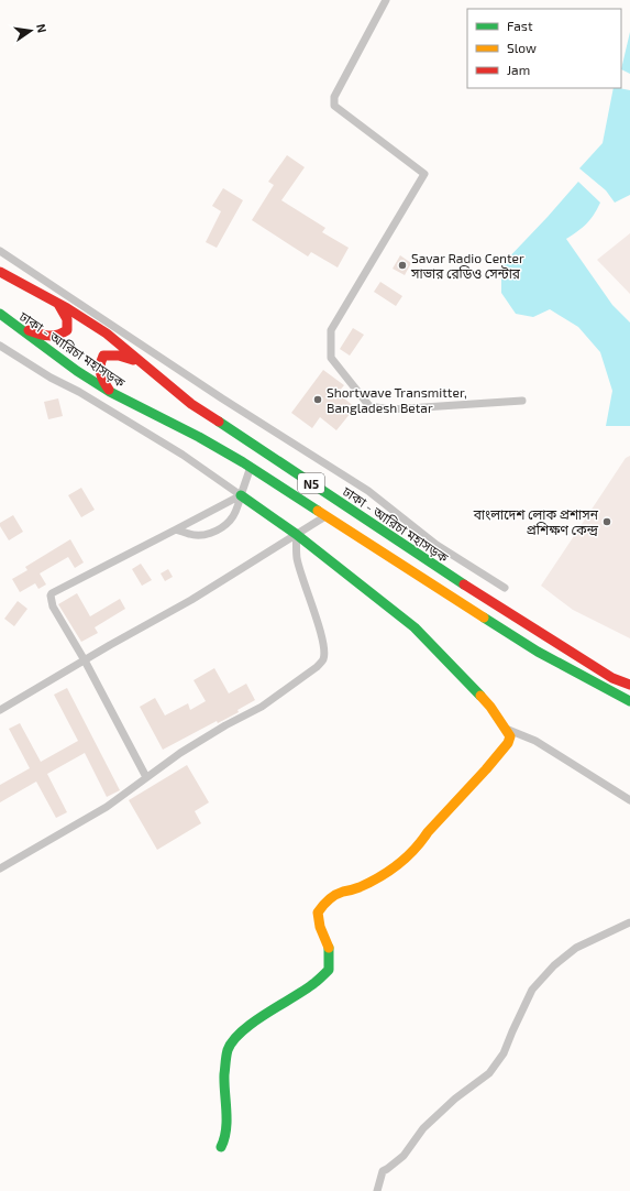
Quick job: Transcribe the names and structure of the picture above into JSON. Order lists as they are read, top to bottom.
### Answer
{
  "streets": {
    "main road": ["ঢাকা - আরিচা মহাসড়ক", "N5"]
  },
  "places": ["Savar Radio Center সাভার রেডিও সেন্টার", "Shortwave Transmitter, Bangladesh Betar", "বাংলাদেশ লোক প্রশাসন প্রশিক্ষণ কেন্দ্র"],
  "legend": ["Fast", "Slow", "Jam"],
  "north": "right"
}
